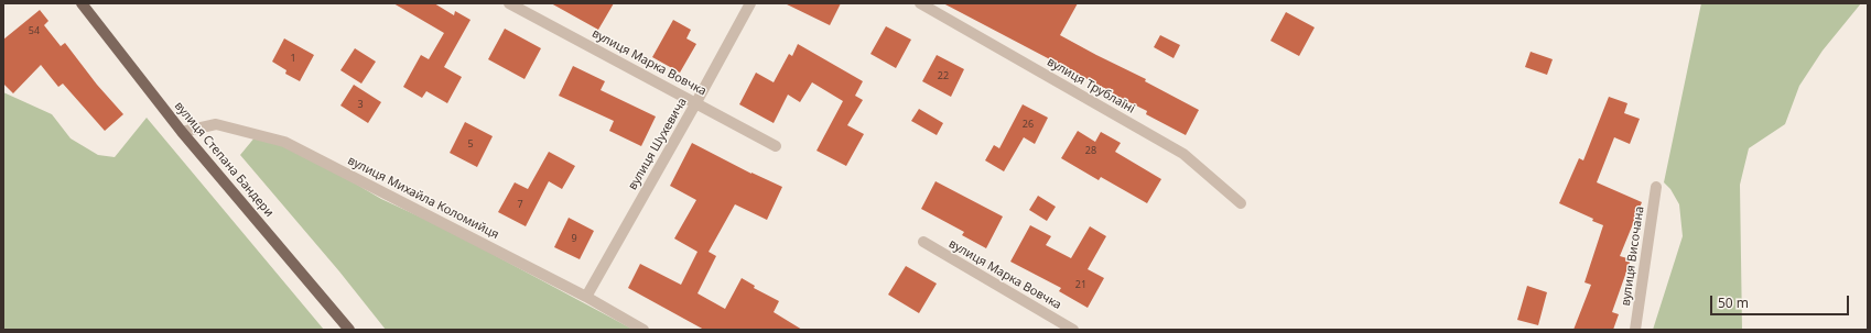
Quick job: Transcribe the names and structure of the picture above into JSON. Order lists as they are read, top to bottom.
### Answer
{
  "streets": {
    "main road": ["вулиця Степана Бандери"],
    "street": [
      "вулиця Марка Вовчка",
      "вулиця Трублаїні",
      "вулиця Шухевича",
      "вулиця Михайла Коломийця",
      "вулиця Височана"
    ]
  },
  "crossings": [
    ["вулиця Марка Вовчка", "вулиця Шухевича"],
    ["вулиця Шухевича", "вулиця Михайла Коломийця"],
    ["вулиця Степана Бандери", "вулиця Михайла Коломийця"]
  ],
  "house_numbers": [
    "54",
    "1",
    "22",
    "3",
    "26",
    "5",
    "28",
    "7",
    "9",
    "21"
  ],
  "scale_bar": "50 m"
}
